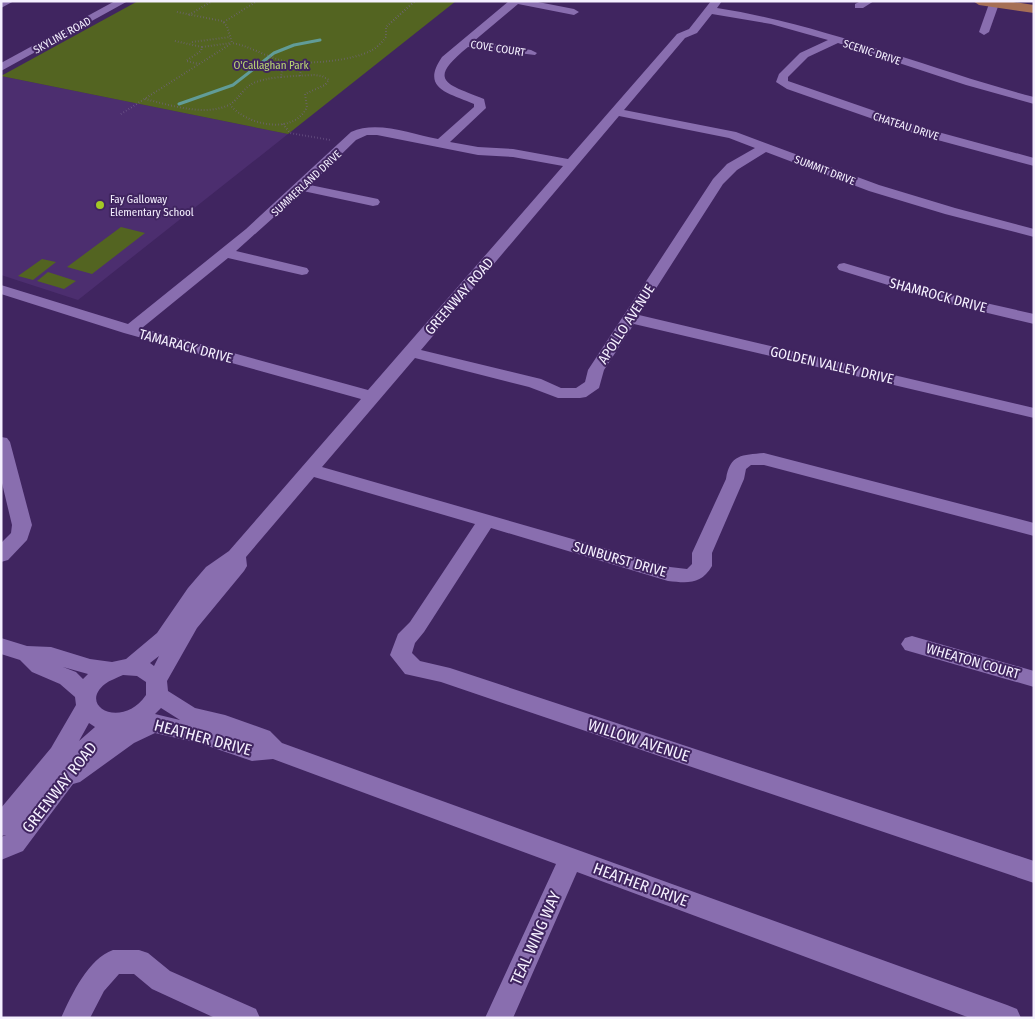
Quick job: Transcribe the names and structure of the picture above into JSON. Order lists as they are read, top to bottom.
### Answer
{
  "streets": {
    "street": [
      "SKYLINE ROAD",
      "COVE COURT",
      "SCENIC DRIVE",
      "CHATEAU DRIVE",
      "SUMMIT DRIVE",
      "SUMMERLAND DRIVE",
      "SHAMROCK DRIVE",
      "GREENWAY ROAD",
      "APOLLO AVENUE",
      "TAMARACK DRIVE",
      "GOLDEN VALLEY DRIVE",
      "SUNBURST DRIVE",
      "WHEATON COURT",
      "HEATHER DRIVE",
      "WILLOW AVENUE",
      "TEAL WING WAY"
    ]
  },
  "crossings": [
    ["SCENIC DRIVE", "CHATEAU DRIVE"],
    ["SCENIC DRIVE", "GREENWAY ROAD"],
    ["SUMMIT DRIVE", "GREENWAY ROAD"],
    ["SUMMIT DRIVE", "APOLLO AVENUE"],
    ["SUMMERLAND DRIVE", "GREENWAY ROAD"],
    ["SUMMERLAND DRIVE", "TAMARACK DRIVE"],
    ["GREENWAY ROAD", "APOLLO AVENUE"],
    ["GREENWAY ROAD", "TAMARACK DRIVE"],
    ["GREENWAY ROAD", "SUNBURST DRIVE"],
    ["GREENWAY ROAD", "HEATHER DRIVE"],
    ["APOLLO AVENUE", "GOLDEN VALLEY DRIVE"],
    ["SUNBURST DRIVE", "WILLOW AVENUE"],
    ["HEATHER DRIVE", "TEAL WING WAY"]
  ],
  "parks": ["O'Callaghan Park"],
  "places": ["Fay Galloway Elementary School"]
}
